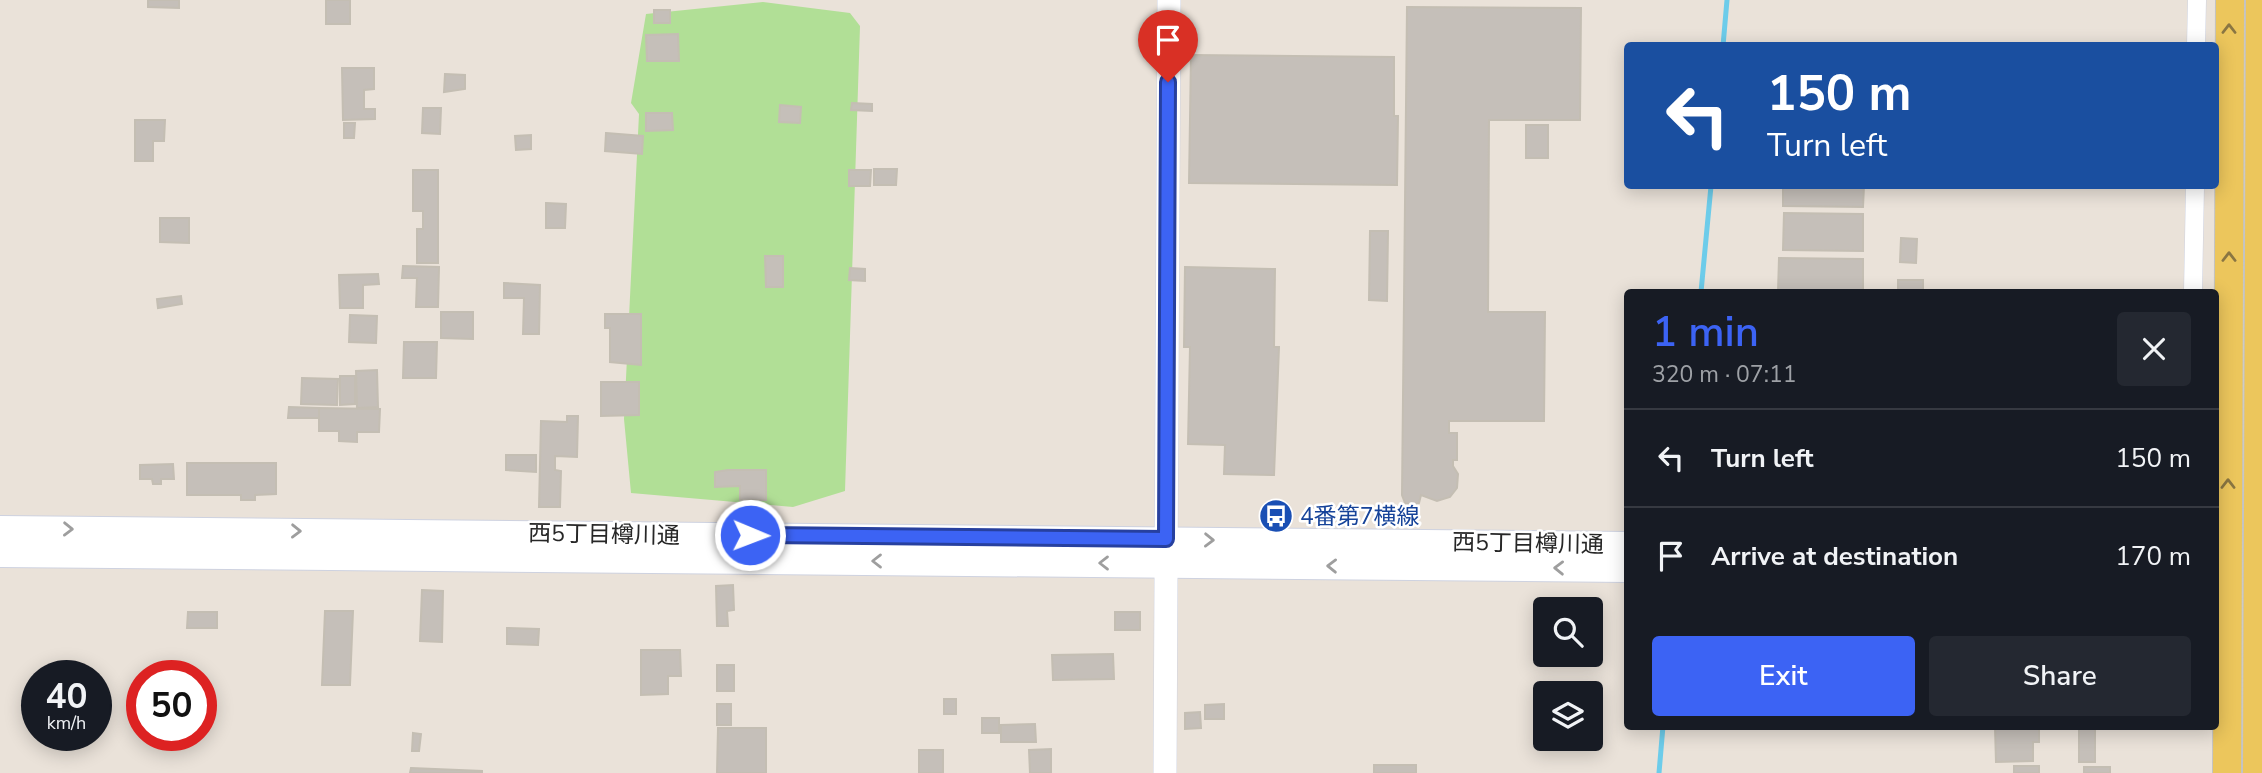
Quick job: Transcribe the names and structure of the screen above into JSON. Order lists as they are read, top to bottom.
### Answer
{
  "streets": {
    "main road": ["西5丁目樽川通"]
  },
  "places": {
    "bus stop": ["4番第7横線"]
  },
  "page": {
    "turn": ["150 m", "Turn left"],
    "heading": ["1 min", "320 m · 07:11"],
    "list": [
      {
        "name": "Turn left",
        "value": "150 m"
      },
      {
        "name": "Arrive at destination",
        "value": "170 m"
      }
    ],
    "buttons": ["Exit", "Share"],
    "speed": "40 km/h",
    "limit": "50"
  }
}
